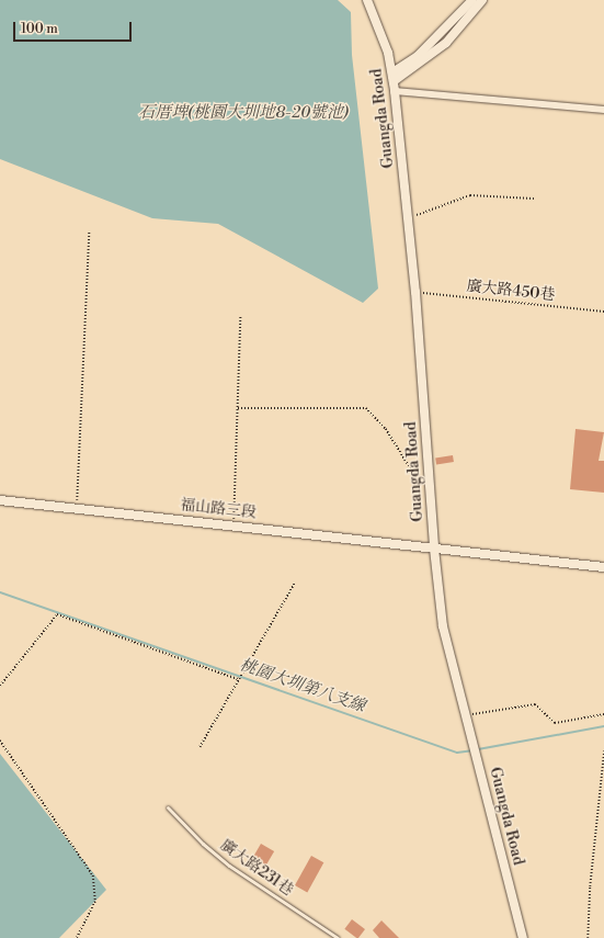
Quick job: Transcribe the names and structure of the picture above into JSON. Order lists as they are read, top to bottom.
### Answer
{
  "streets": {
    "street": ["Guangda Road", "福山路三段"],
    "lane": ["廣大路231巷"],
    "path": ["廣大路450巷"]
  },
  "crossings": [
    ["Guangda Road", "廣大路450巷"],
    ["Guangda Road", "福山路三段"]
  ],
  "water": ["石厝埤(桃園大圳地8-20號池)", "桃園大圳第八支線"],
  "scale_bar": "100 m"
}
